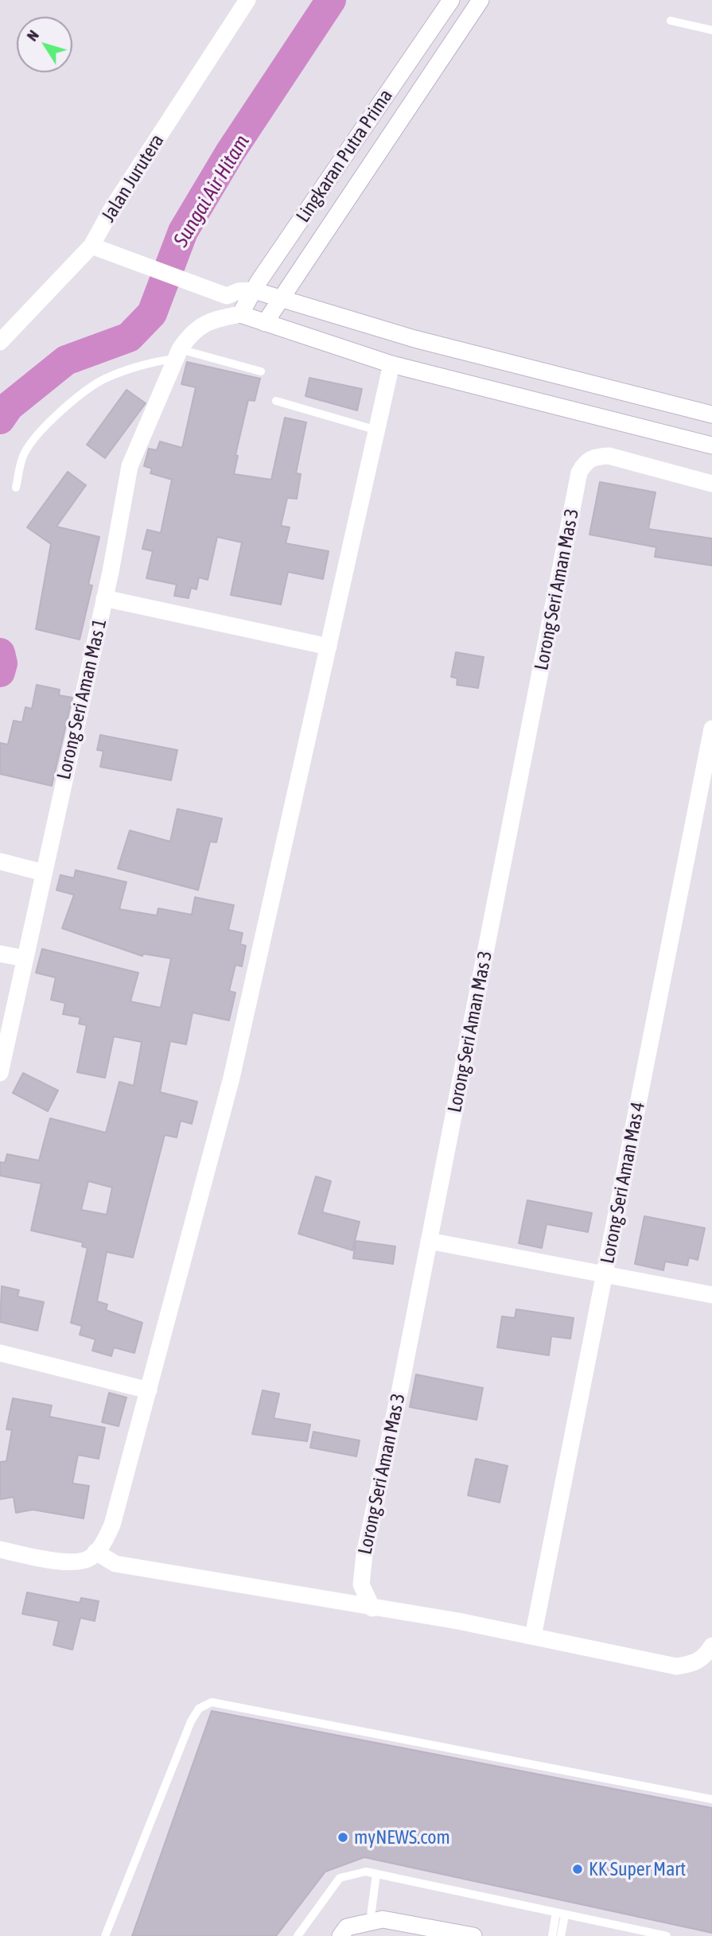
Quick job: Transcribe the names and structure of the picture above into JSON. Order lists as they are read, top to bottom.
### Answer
{
  "streets": {
    "street": [
      "Lingkaran Putra Prima",
      "Jalan Jurutera",
      "Lorong Seri Aman Mas 3",
      "Lorong Seri Aman Mas 1",
      "Lorong Seri Aman Mas 4"
    ]
  },
  "crossings": [
    ["Lingkaran Putra Prima", "Lorong Seri Aman Mas 1"]
  ],
  "water": ["Sungai Air Hitam"],
  "places": ["myNEWS.com", "KK Super Mart"],
  "north": "top left"
}
